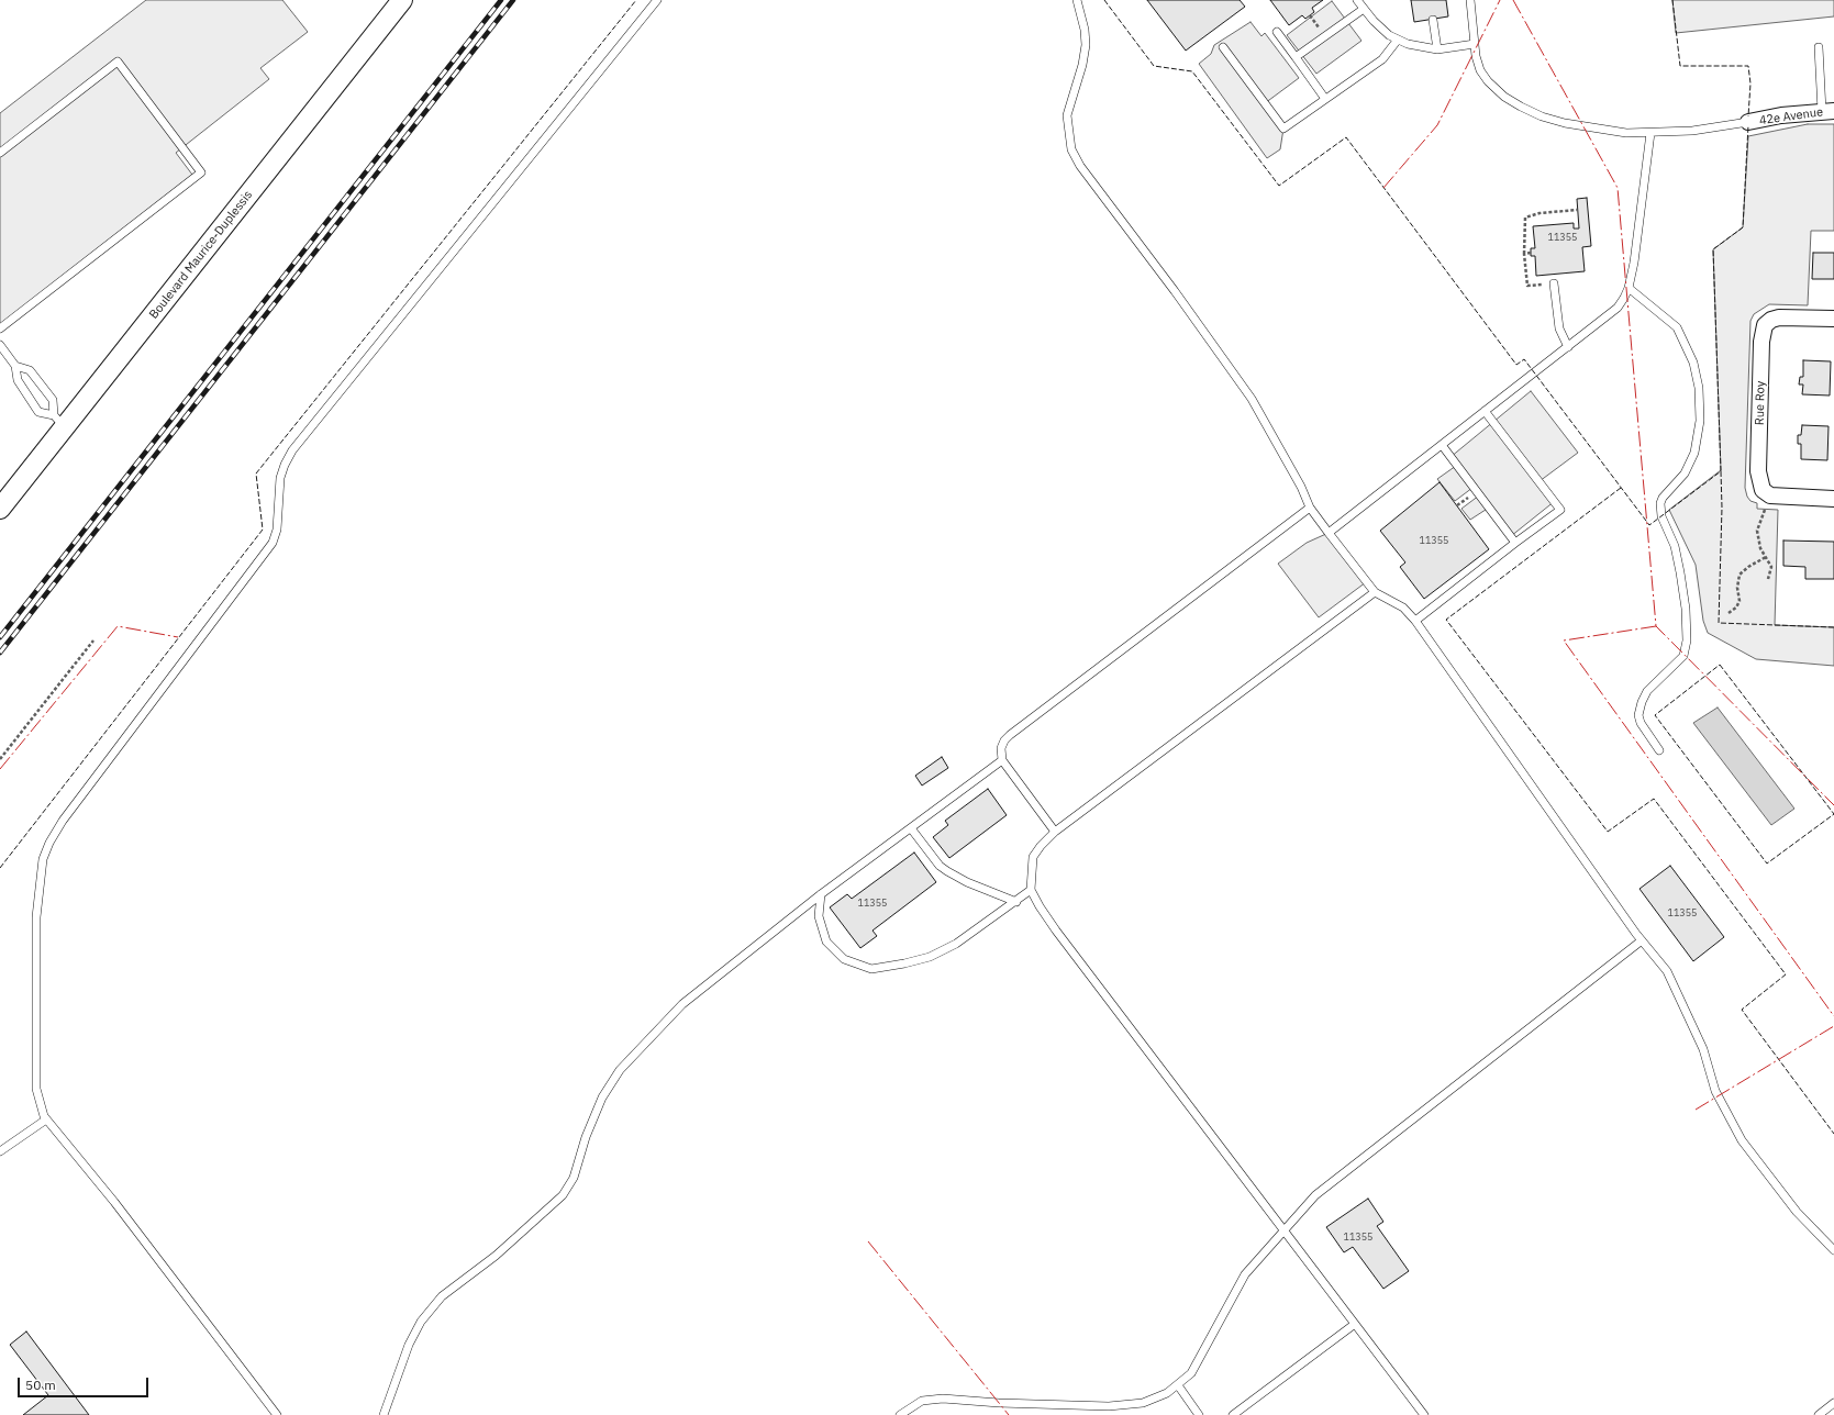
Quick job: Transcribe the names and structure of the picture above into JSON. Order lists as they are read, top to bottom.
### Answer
{
  "streets": {
    "street": ["42e Avenue", "Boulevard Maurice-Duplessis", "Rue Roy"]
  },
  "house_numbers": [
    "11355",
    "11355",
    "11355",
    "11355",
    "11355"
  ],
  "scale_bar": "50 m"
}
